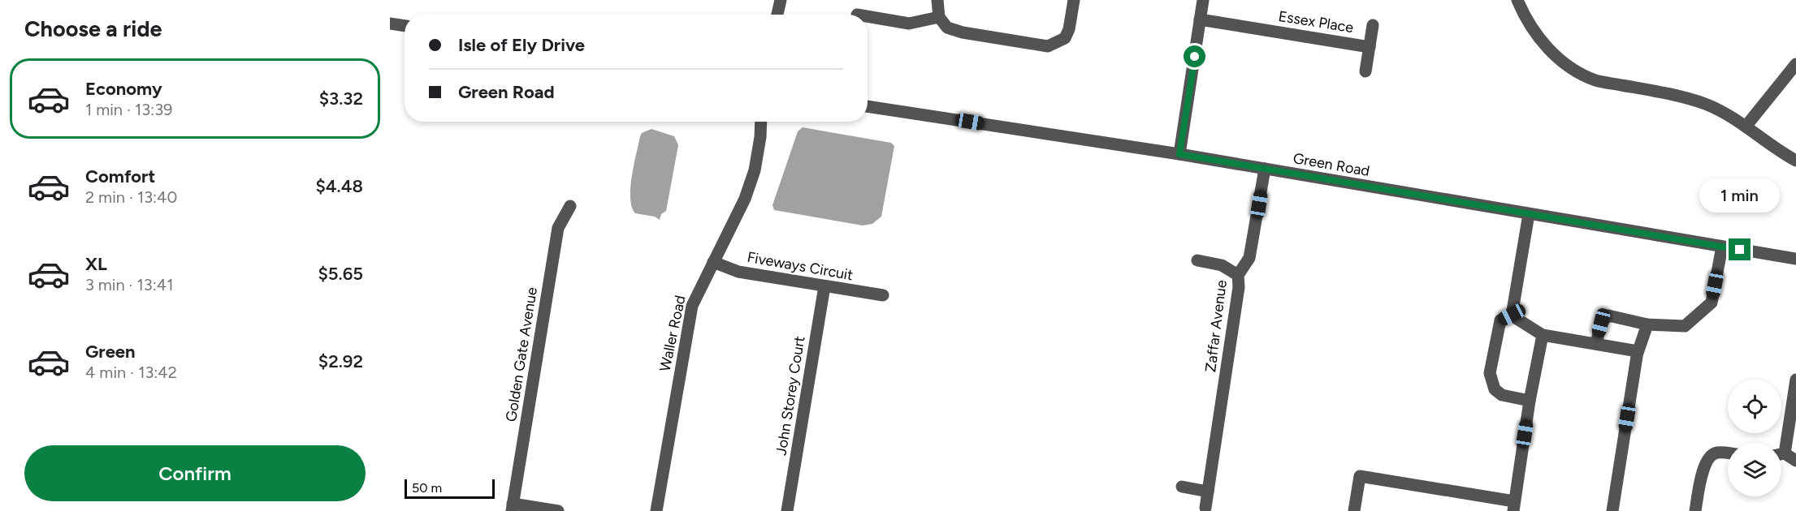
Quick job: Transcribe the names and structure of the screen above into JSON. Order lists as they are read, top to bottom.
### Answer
{
  "streets": {
    "street": [
      "Essex Place",
      "Green Road",
      "Fiveways Circuit",
      "Zaffar Avenue",
      "Waller Road",
      "Golden Gate Avenue",
      "John Storey Court"
    ]
  },
  "crossings": [
    ["Green Road", "Zaffar Avenue"],
    ["Fiveways Circuit", "Waller Road"],
    ["Fiveways Circuit", "John Storey Court"]
  ],
  "scale_bar": "50 m",
  "page": {
    "heading": "Choose a ride",
    "banner": ["Isle of Ely Drive", "Green Road"],
    "list": [
      {
        "name": "Economy",
        "note": "1 min · 13:39",
        "value": "$3.32"
      },
      {
        "name": "Comfort",
        "note": "2 min · 13:40",
        "value": "$4.48"
      },
      {
        "name": "XL",
        "note": "3 min · 13:41",
        "value": "$5.65"
      },
      {
        "name": "Green",
        "note": "4 min · 13:42",
        "value": "$2.92"
      }
    ],
    "bubble": "1 min",
    "buttons": "Confirm",
    "scale": "50 m"
  }
}
